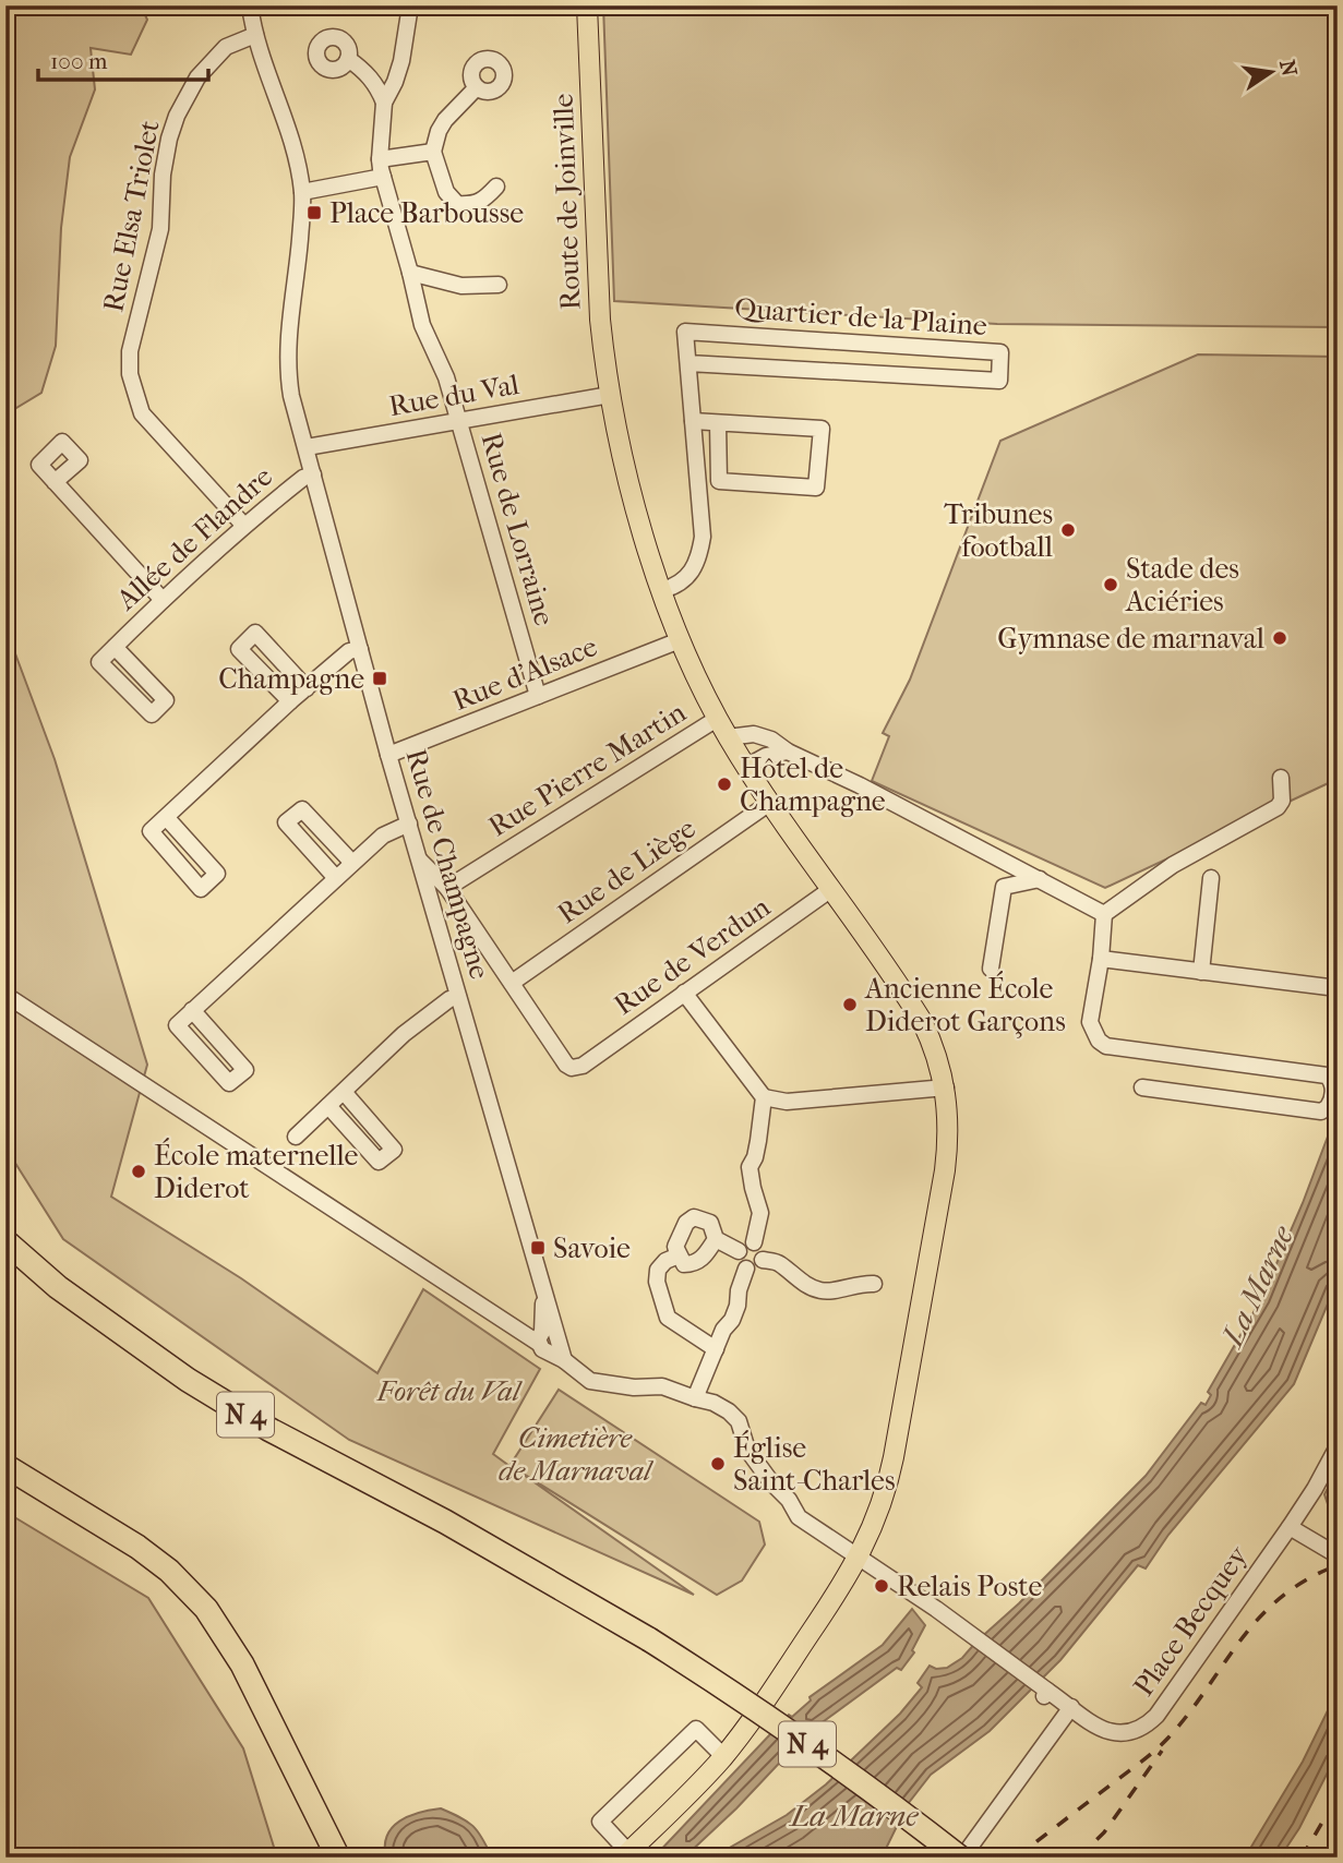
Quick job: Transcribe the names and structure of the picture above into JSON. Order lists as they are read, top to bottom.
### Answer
{
  "streets": {
    "highway": ["N 4"],
    "main road": ["Route de Joinville"],
    "street": [
      "Rue Elsa Triolet",
      "Quartier de la Plaine",
      "Rue du Val",
      "Rue de Lorraine",
      "Allée de Flandre",
      "Rue d'Alsace",
      "Rue Pierre Martin",
      "Rue de Champagne",
      "Rue de Liège",
      "Rue de Verdun",
      "Place Becquey"
    ]
  },
  "crossings": [
    ["Route de Joinville", "Rue du Val"],
    ["Route de Joinville", "Rue d'Alsace"],
    ["Route de Joinville", "Rue Pierre Martin"],
    ["Route de Joinville", "Rue de Liège"],
    ["Route de Joinville", "Rue de Verdun"],
    ["Route de Joinville", "Place Becquey"],
    ["Rue Elsa Triolet", "Allée de Flandre"],
    ["Rue Elsa Triolet", "Rue de Champagne"],
    ["Rue du Val", "Rue de Lorraine"],
    ["Rue du Val", "Rue de Champagne"],
    ["Rue de Lorraine", "Rue d'Alsace"],
    ["Allée de Flandre", "Rue de Champagne"],
    ["Rue d'Alsace", "Rue de Champagne"],
    ["Rue de Champagne", "Place Becquey"],
    ["Rue de Liège", "Rue de Verdun"]
  ],
  "water": ["La Marne"],
  "parks": ["Forêt du Val", "Cimetière de Marnaval"],
  "places": {
    "transit": ["Place Barbousse", "Champagne", "Savoie"],
    "other": [
      "Tribunes football",
      "Stade des Aciéries",
      "Gymnase de marnaval",
      "Hôtel de Champagne",
      "Ancienne École Diderot Garçons",
      "École maternelle Diderot",
      "Église Saint-Charles",
      "Relais Poste"
    ]
  },
  "scale_bar": "100 m",
  "north": "right"
}
